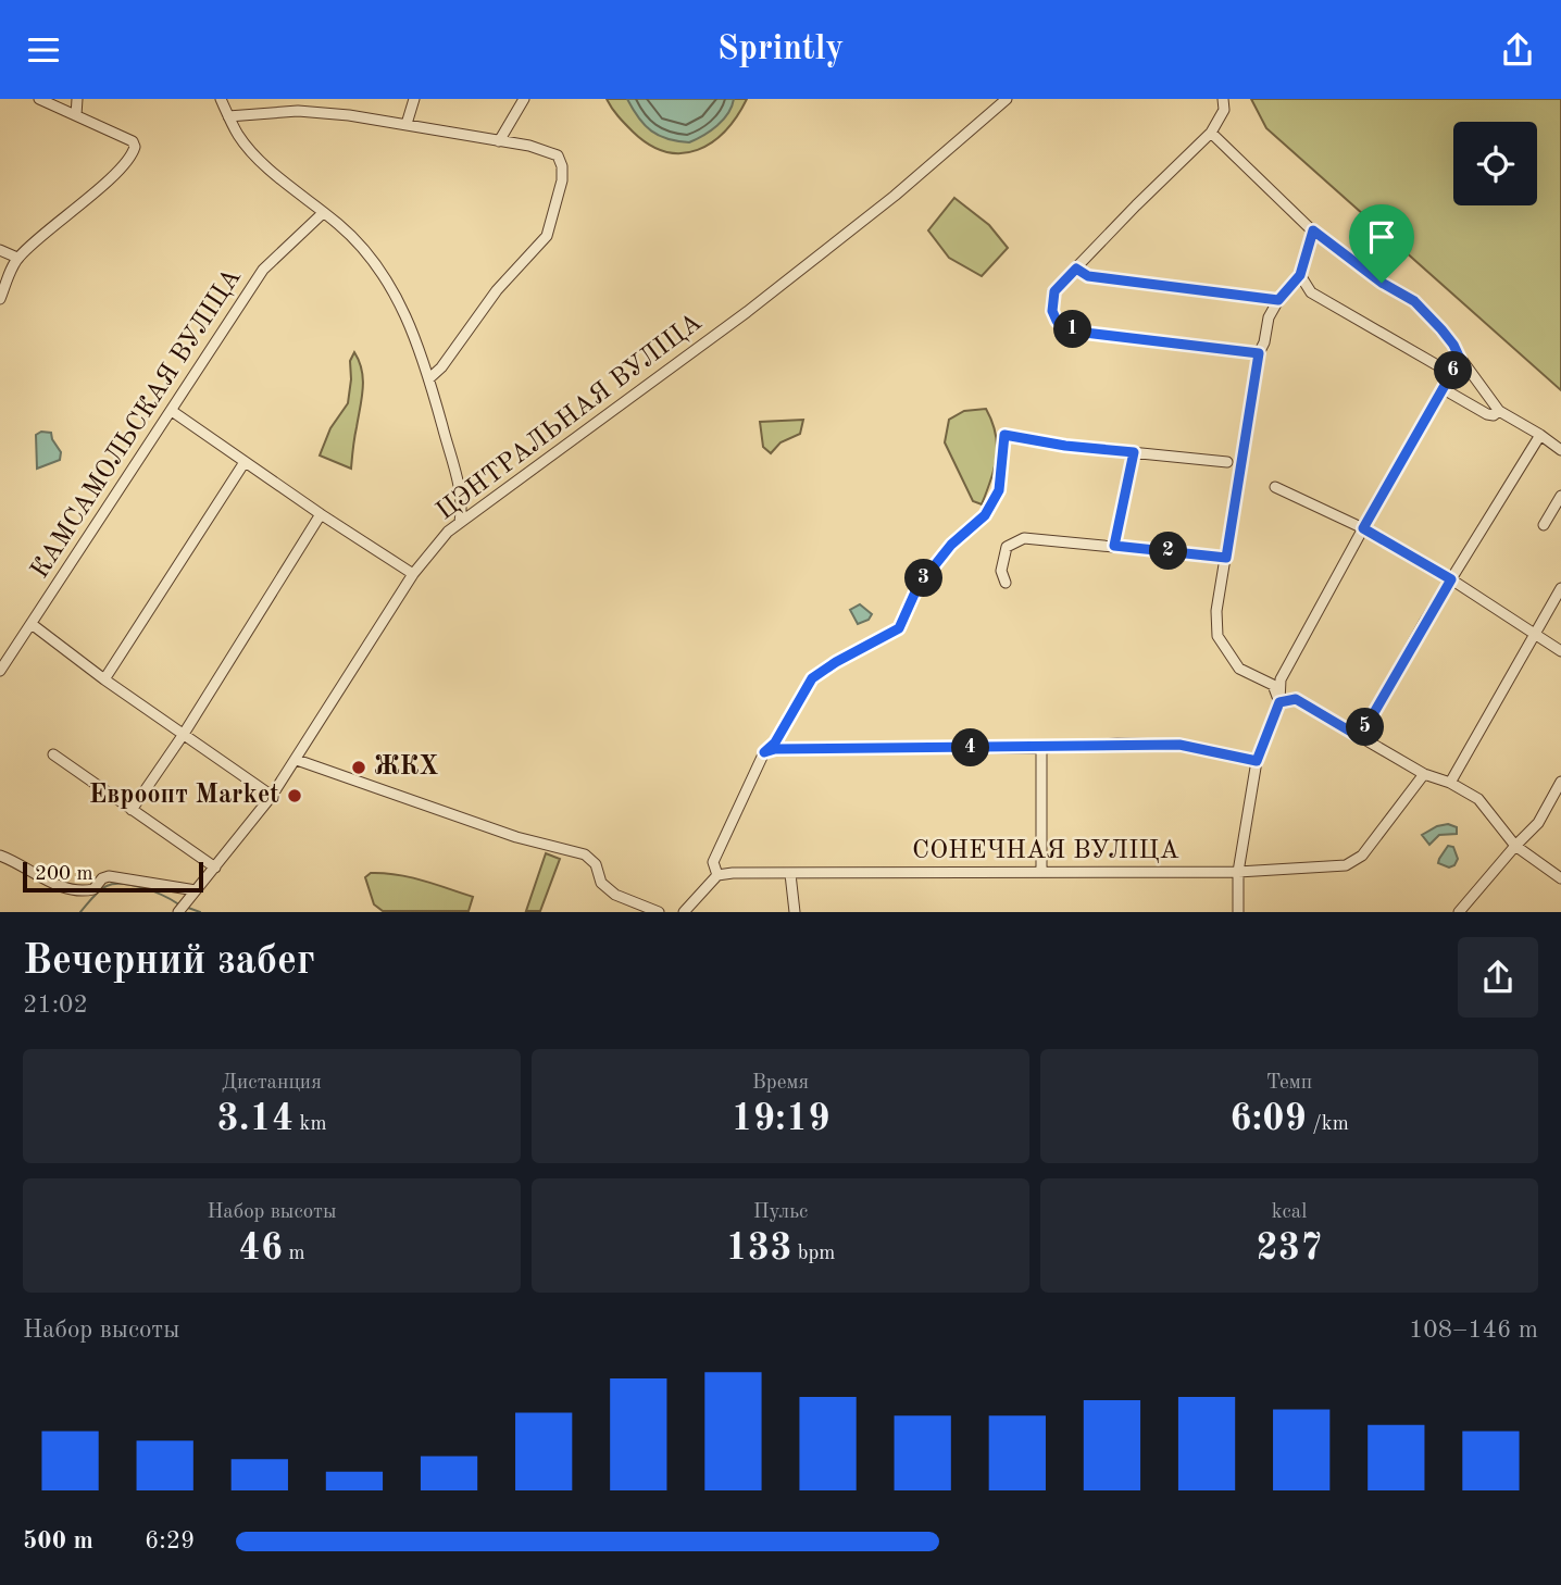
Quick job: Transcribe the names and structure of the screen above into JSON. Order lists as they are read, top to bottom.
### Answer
{
  "streets": {
    "street": ["ЦЭНТРАЛЬНАЯ ВУЛІЦА", "КАМСАМОЛЬСКАЯ ВУЛІЦА", "СОНЕЧНАЯ ВУЛІЦА"]
  },
  "places": ["ЖКХ", "Евроопт Market"],
  "scale_bar": "200 m",
  "page": {
    "header": "Sprintly",
    "pins": [
      "1",
      "6",
      "2",
      "3",
      "5",
      "4"
    ],
    "scale": "200 m",
    "heading": ["Вечерний забег", "21:02"],
    "stats": [
      ["Дистанция", "3.14 km"],
      ["Время", "19:19"],
      ["Темп", "6:09 /km"],
      ["Набор высоты", "46 m"],
      ["Пульс", "133 bpm"],
      ["kcal", "237"]
    ],
    "chart": ["Набор высоты", "108–146 m"],
    "list": [
      {
        "name": "500 m",
        "note": "6:29"
      }
    ]
  }
}
